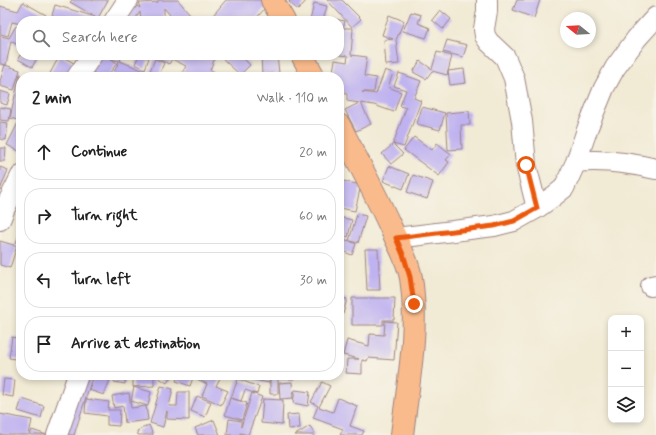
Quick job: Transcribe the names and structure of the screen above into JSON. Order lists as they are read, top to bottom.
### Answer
{
  "north": "left",
  "page": {
    "search": "Search here",
    "heading": ["2 min", "Walk · 110 m"],
    "list": [
      ["Continue", "20 m"],
      ["Turn right", "60 m"],
      ["Turn left", "30 m"],
      "Arrive at destination"
    ],
    "map_buttons": ["+", "−"]
  }
}
